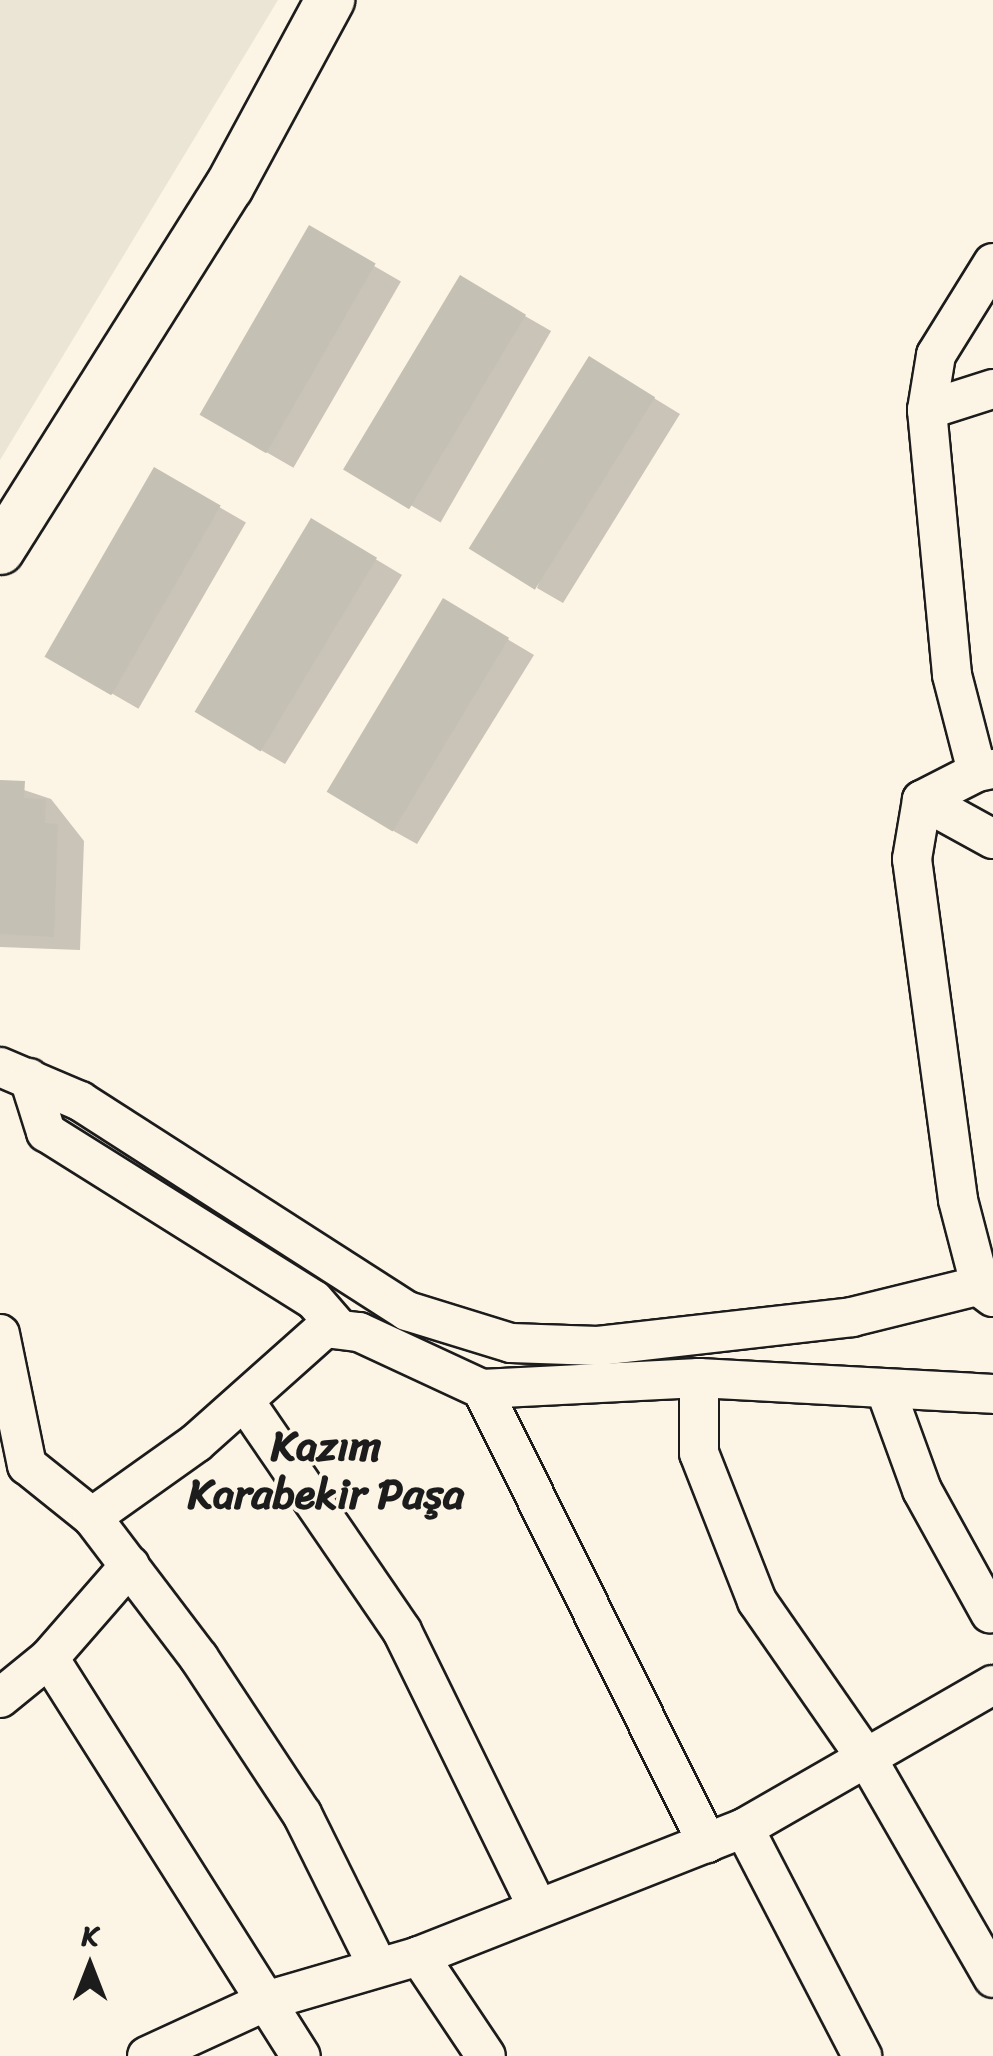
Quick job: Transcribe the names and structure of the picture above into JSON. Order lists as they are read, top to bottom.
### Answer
{
  "districts": ["Kazım Karabekir Paşa"],
  "north": "top"
}
